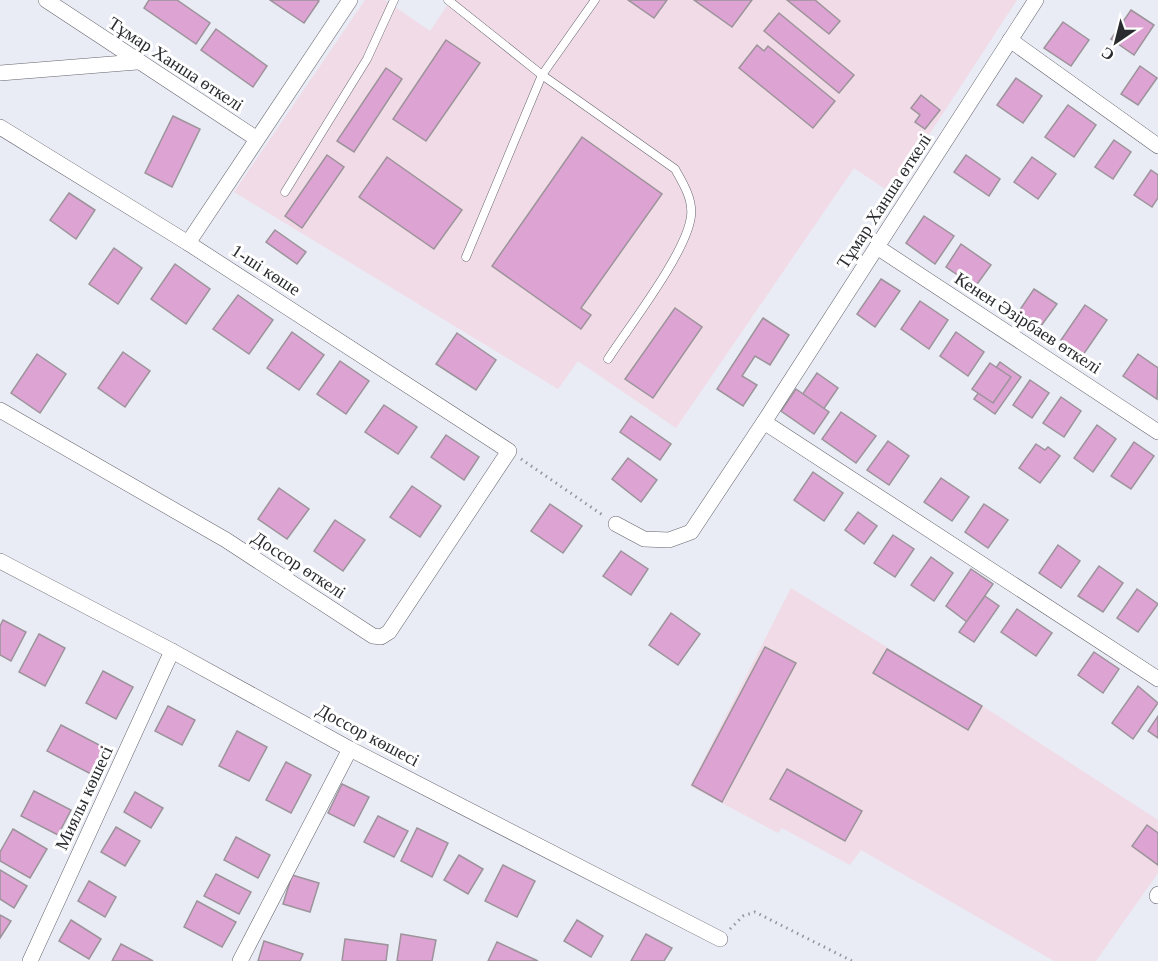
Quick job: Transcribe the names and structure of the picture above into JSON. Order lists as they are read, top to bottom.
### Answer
{
  "streets": {
    "street": [
      "Тұмар Ханша өткелі",
      "1-ші көше",
      "Кенен Әзірбаев өткелі",
      "Доссор өткелі",
      "Доссор көшесі",
      "Миялы көшесі"
    ]
  },
  "crossings": [
    ["Тұмар Ханша өткелі", "Кенен Әзірбаев өткелі"],
    ["1-ші көше", "Доссор өткелі"],
    ["Доссор көшесі", "Миялы көшесі"]
  ],
  "north": "bottom left"
}
